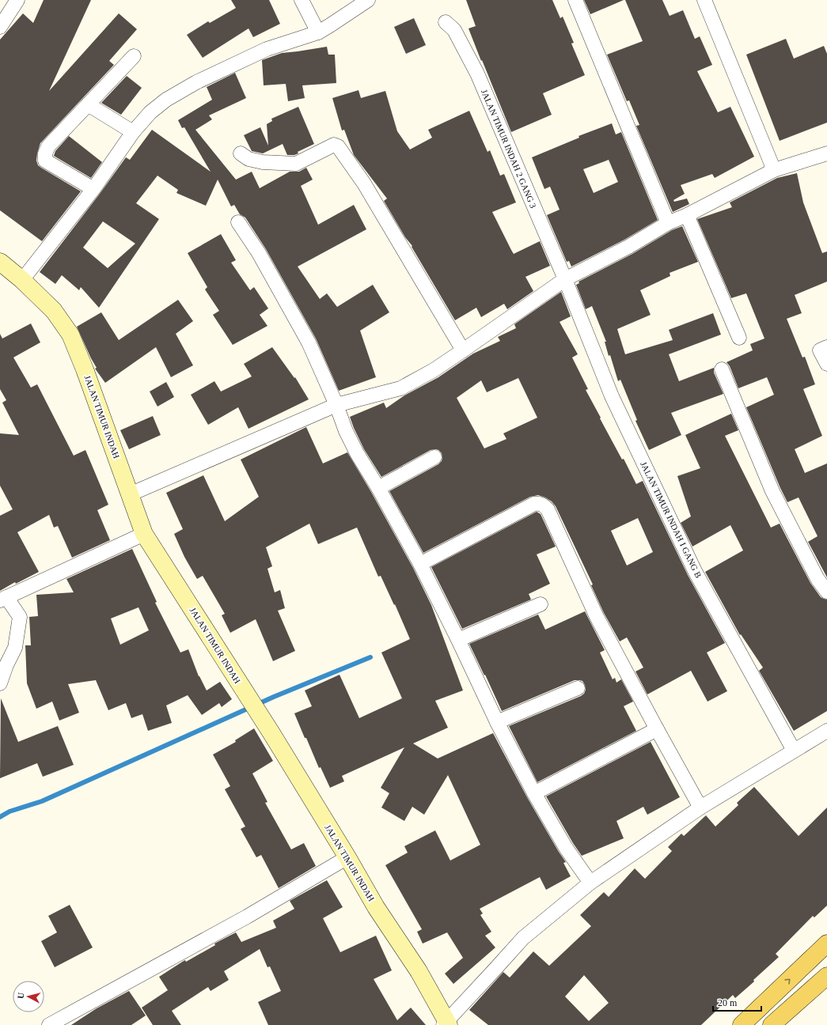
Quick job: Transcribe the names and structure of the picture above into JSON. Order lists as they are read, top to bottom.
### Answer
{
  "streets": {
    "street": ["JALAN TIMUR INDAH 2 GANG 3", "JALAN TIMUR INDAH", "JALAN TIMUR INDAH I GANG B"]
  },
  "crossings": [
    ["JALAN TIMUR INDAH 2 GANG 3", "JALAN TIMUR INDAH I GANG B"]
  ],
  "scale_bar": "20 m",
  "north": "left"
}
